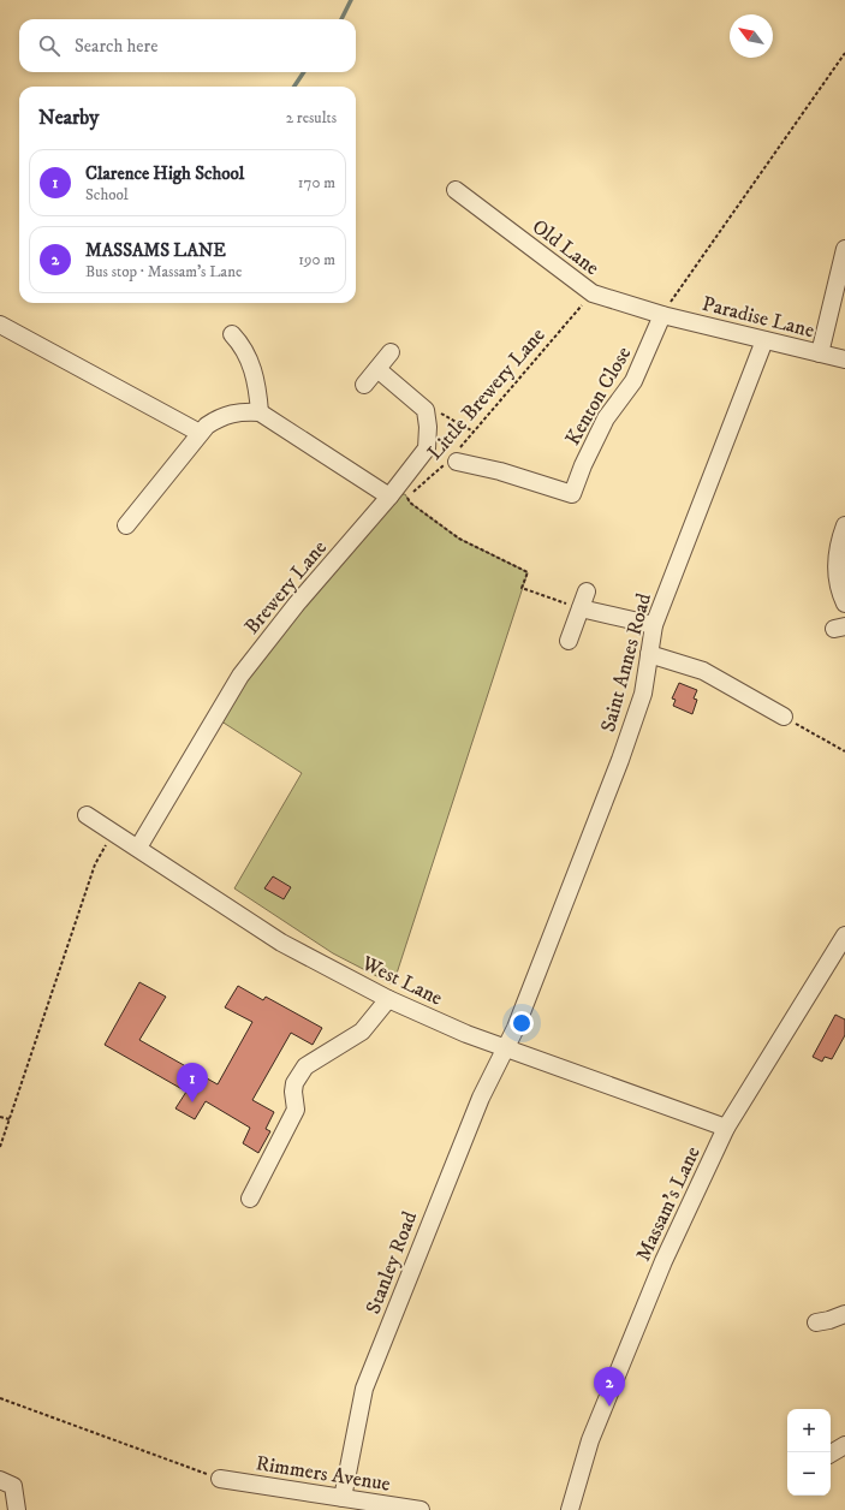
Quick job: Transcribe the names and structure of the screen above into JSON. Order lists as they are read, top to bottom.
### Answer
{
  "streets": {
    "street": [
      "Old Lane",
      "Paradise Lane",
      "Kenton Close",
      "Brewery Lane",
      "Saint Annes Road",
      "West Lane",
      "Massam's Lane",
      "Stanley Road",
      "Rimmers Avenue"
    ],
    "path": ["Little Brewery Lane"]
  },
  "crossings": [
    ["Old Lane", "Paradise Lane"],
    ["Old Lane", "Little Brewery Lane"],
    ["Old Lane", "Kenton Close"],
    ["Paradise Lane", "Kenton Close"],
    ["Paradise Lane", "Saint Annes Road"],
    ["Little Brewery Lane", "Kenton Close"],
    ["Little Brewery Lane", "Brewery Lane"],
    ["Brewery Lane", "West Lane"],
    ["Saint Annes Road", "West Lane"],
    ["Saint Annes Road", "Stanley Road"],
    ["West Lane", "Massam's Lane"],
    ["West Lane", "Stanley Road"],
    ["Stanley Road", "Rimmers Avenue"]
  ],
  "north": "top left",
  "page": {
    "search": "Search here",
    "heading": ["Nearby", "2 results"],
    "list": [
      {
        "mark": "1",
        "name": "Clarence High School",
        "note": "School",
        "value": "170 m"
      },
      {
        "mark": "2",
        "name": "MASSAMS LANE",
        "note": "Bus stop · Massam's Lane",
        "value": "190 m"
      }
    ],
    "pins": ["1", "2"],
    "map_buttons": ["+", "−"]
  }
}
